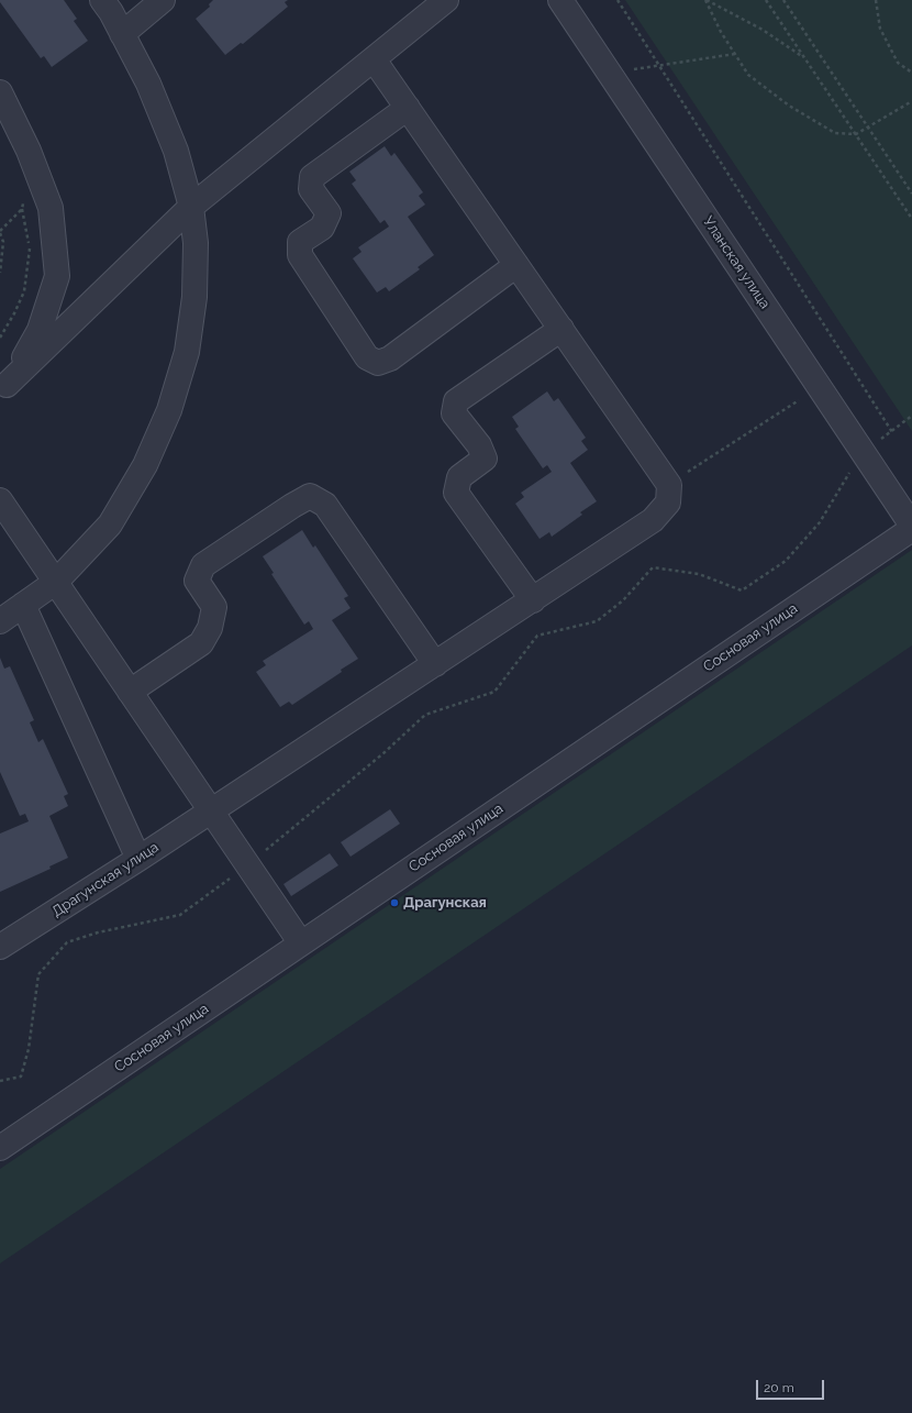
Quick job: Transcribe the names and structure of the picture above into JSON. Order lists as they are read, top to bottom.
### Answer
{
  "streets": {
    "street": ["Уланская улица", "Сосновая улица", "Драгунская улица"]
  },
  "crossings": [
    ["Уланская улица", "Сосновая улица"]
  ],
  "places": ["Драгунская"],
  "scale_bar": "20 m"
}
